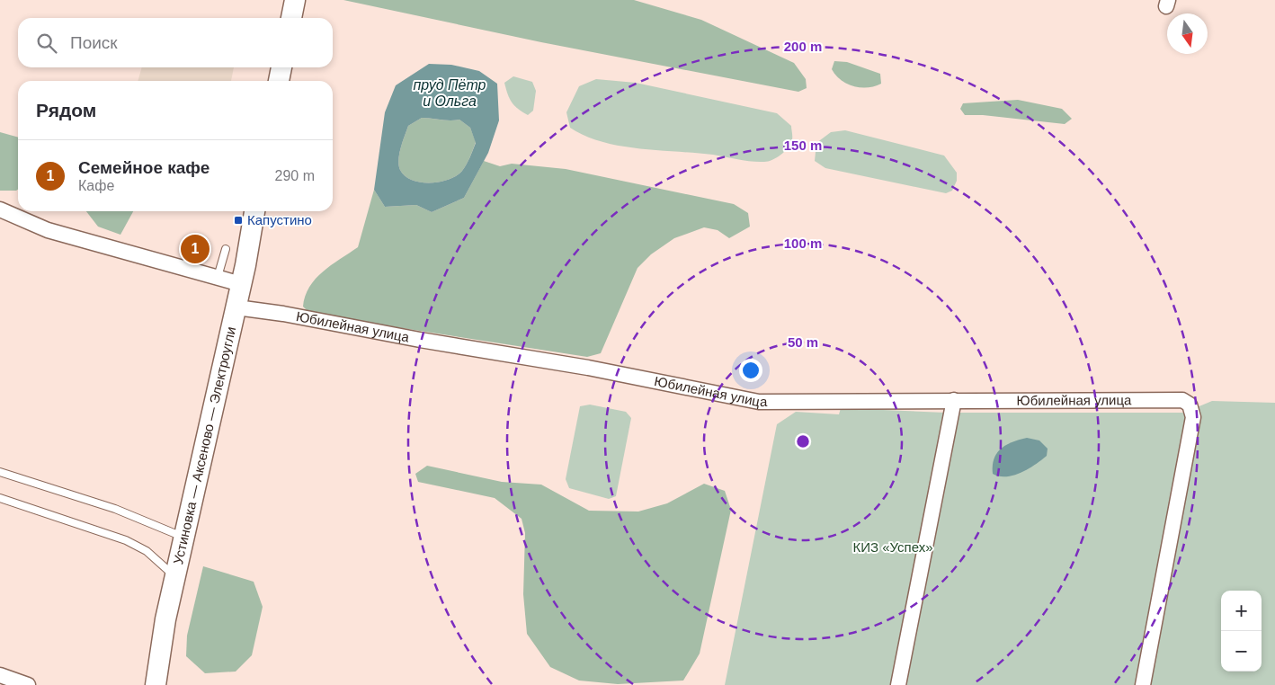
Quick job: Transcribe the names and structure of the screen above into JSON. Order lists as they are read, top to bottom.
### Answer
{
  "streets": {
    "main road": ["Устиновка — Аксеново — Электроугли"],
    "street": ["Юбилейная улица"]
  },
  "crossings": [
    ["Юбилейная улица", "Устиновка — Аксеново — Электроугли"]
  ],
  "water": ["пруд Пётр и Ольга"],
  "parks": ["КИЗ «Успех»"],
  "places": {
    "transit": ["Капустино"]
  },
  "north": "bottom",
  "page": {
    "search": "Поиск",
    "heading": "Рядом",
    "list": [
      {
        "mark": "1",
        "name": "Семейное кафе",
        "note": "Кафе",
        "value": "290 m"
      }
    ],
    "pins": "1",
    "map_buttons": ["+", "−"]
  },
  "rings": [
    "200 m",
    "150 m",
    "100 m",
    "50 m"
  ]
}
